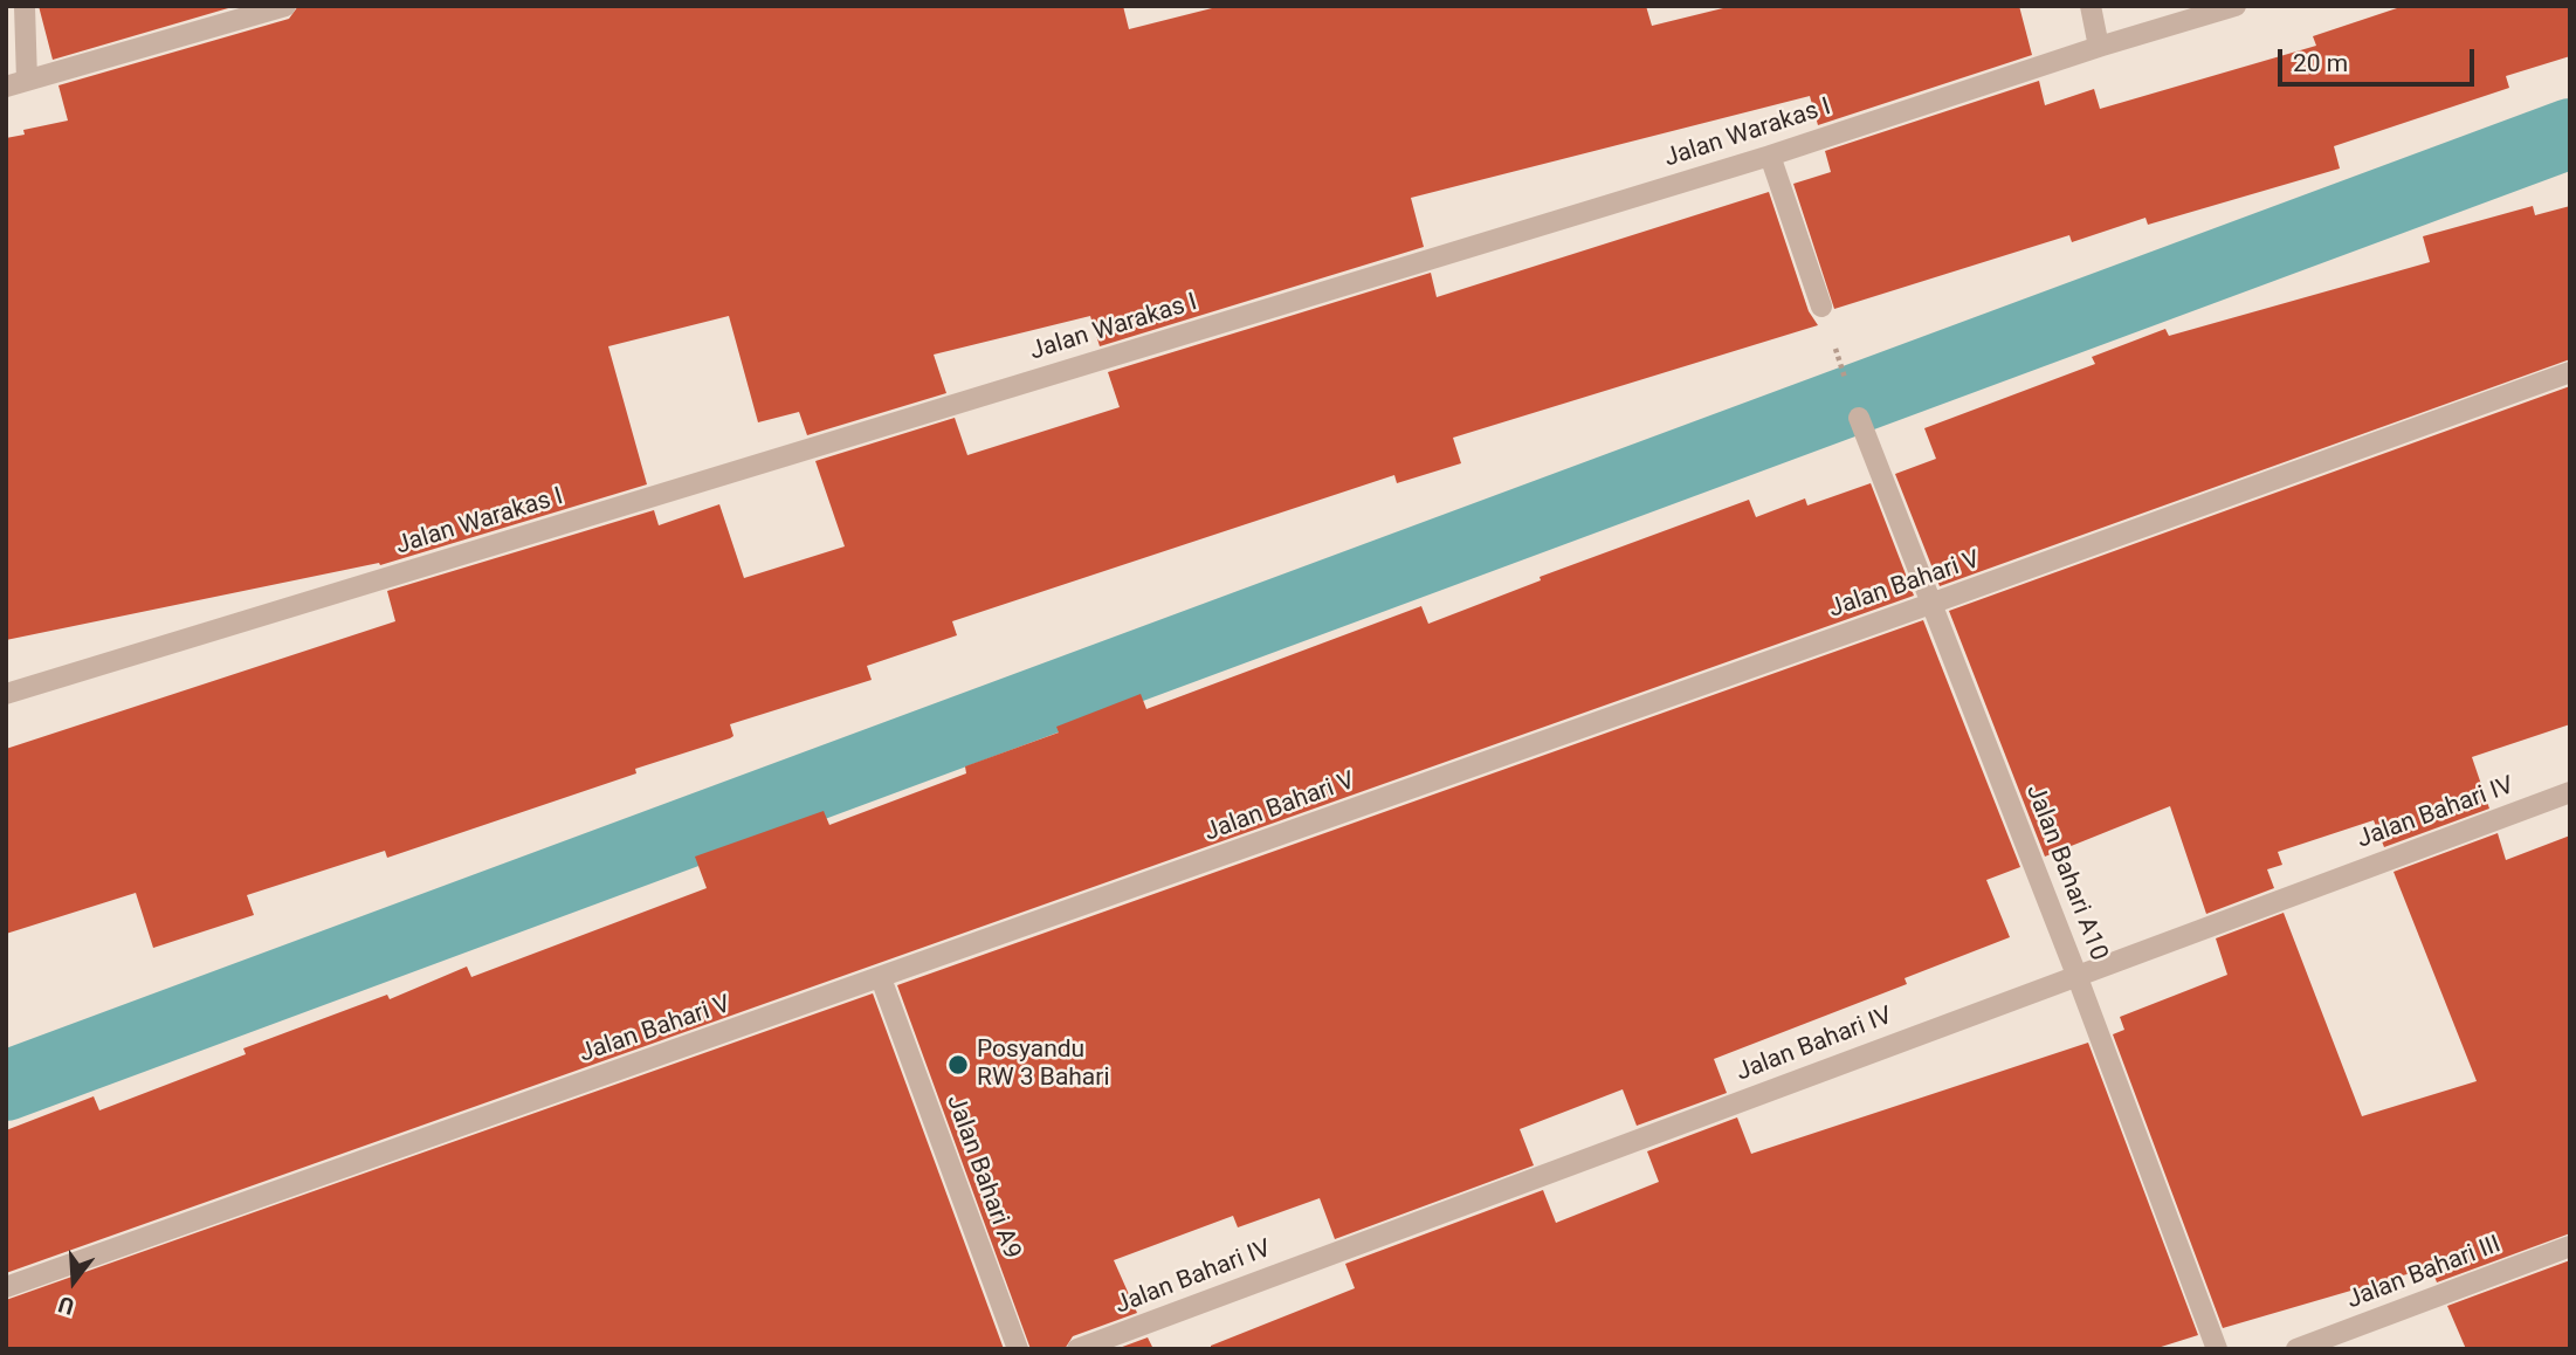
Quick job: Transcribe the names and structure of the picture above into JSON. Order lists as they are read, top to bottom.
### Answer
{
  "streets": {
    "street": [
      "Jalan Warakas I",
      "Jalan Bahari V",
      "Jalan Bahari IV",
      "Jalan Bahari A10",
      "Jalan Bahari A9",
      "Jalan Bahari III"
    ]
  },
  "crossings": [
    ["Jalan Bahari V", "Jalan Bahari A10"],
    ["Jalan Bahari V", "Jalan Bahari A9"],
    ["Jalan Bahari IV", "Jalan Bahari A10"]
  ],
  "places": ["Posyandu RW 3 Bahari"],
  "scale_bar": "20 m",
  "north": "bottom"
}
